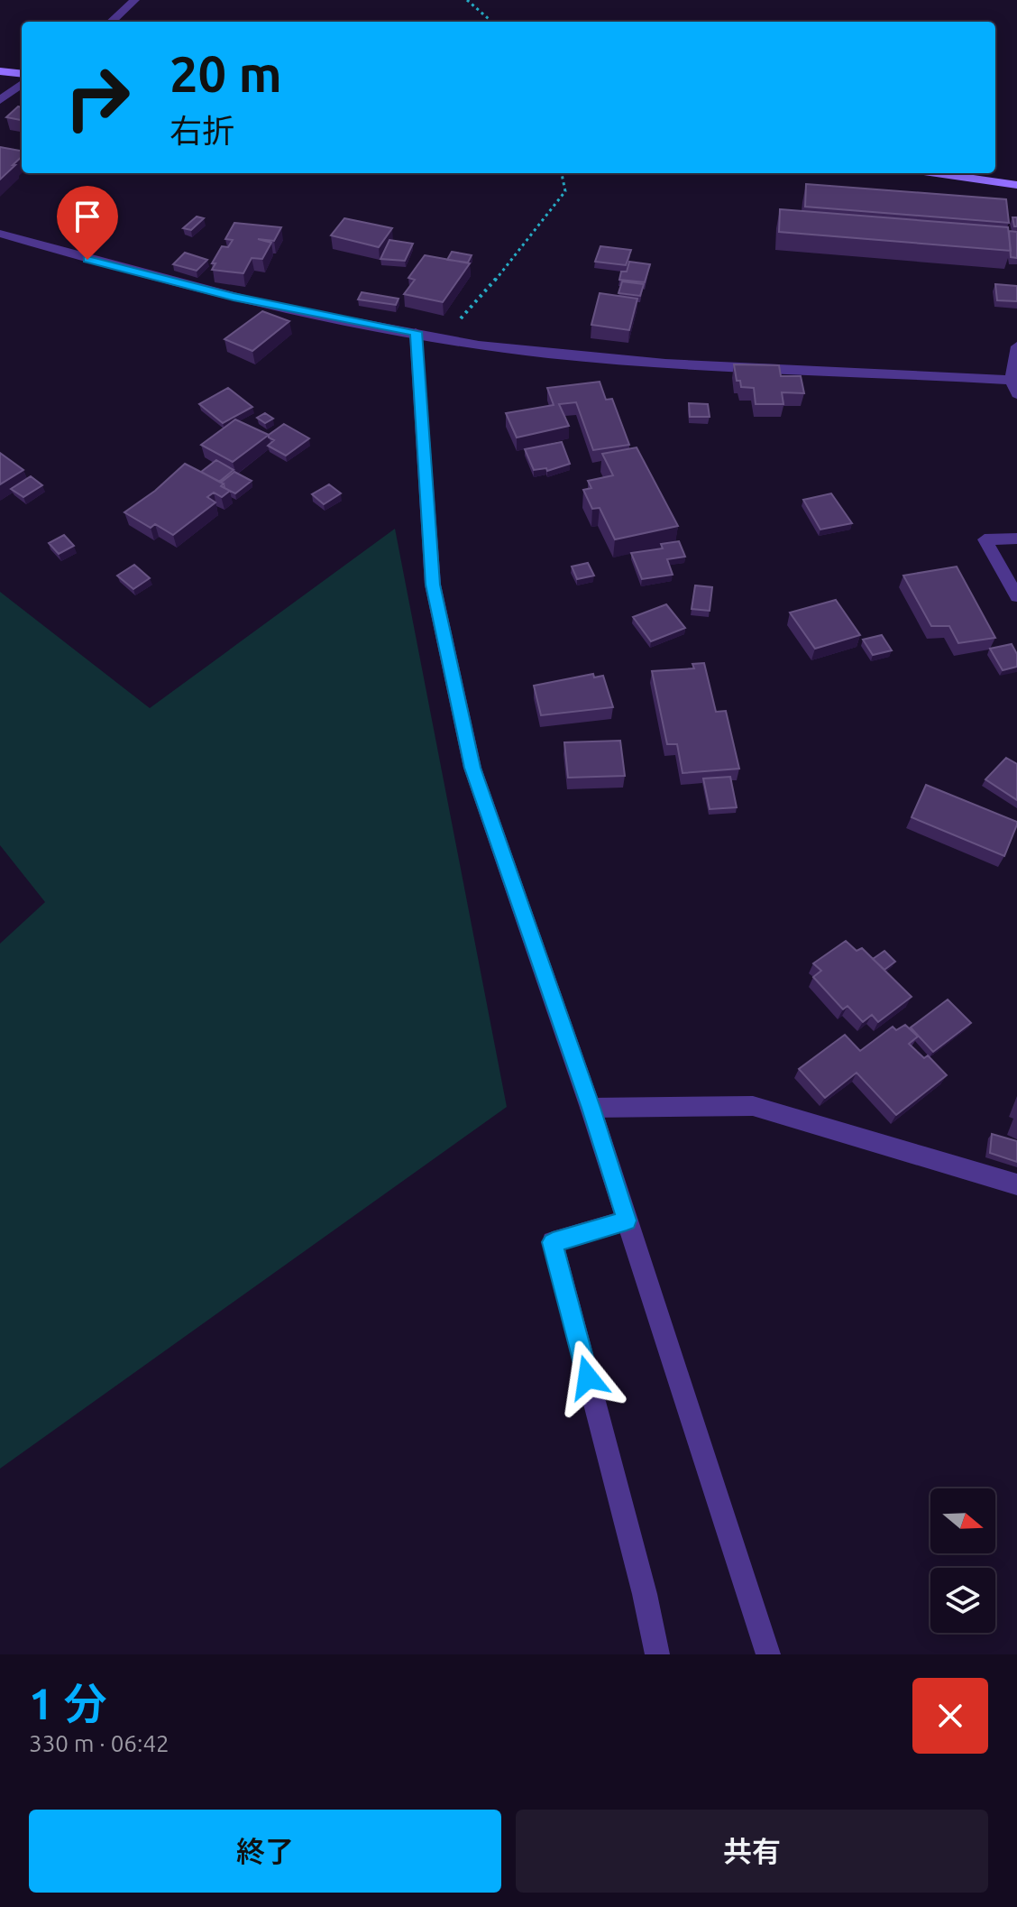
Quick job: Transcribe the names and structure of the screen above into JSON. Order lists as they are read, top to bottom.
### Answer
{
  "north": "right",
  "page": {
    "turn": ["20 m", "右折"],
    "heading": ["1 分", "330 m · 06:42"],
    "buttons": ["終了", "共有"]
  }
}
